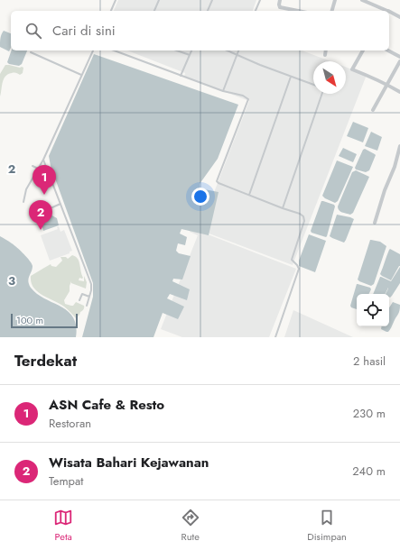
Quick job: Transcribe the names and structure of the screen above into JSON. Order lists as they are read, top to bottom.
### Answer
{
  "scale_bar": "100 m",
  "north": "bottom right",
  "page": {
    "search": "Cari di sini",
    "pins": ["1", "2"],
    "scale": "100 m",
    "heading": ["Terdekat", "2 hasil"],
    "list": [
      {
        "mark": "1",
        "name": "ASN Cafe & Resto",
        "note": "Restoran",
        "value": "230 m"
      },
      {
        "mark": "2",
        "name": "Wisata Bahari Kejawanan",
        "note": "Tempat",
        "value": "240 m"
      }
    ],
    "nav": ["Peta", "Rute", "Disimpan"]
  },
  "grid": {
    "rows": ["2", "3"]
  }
}
